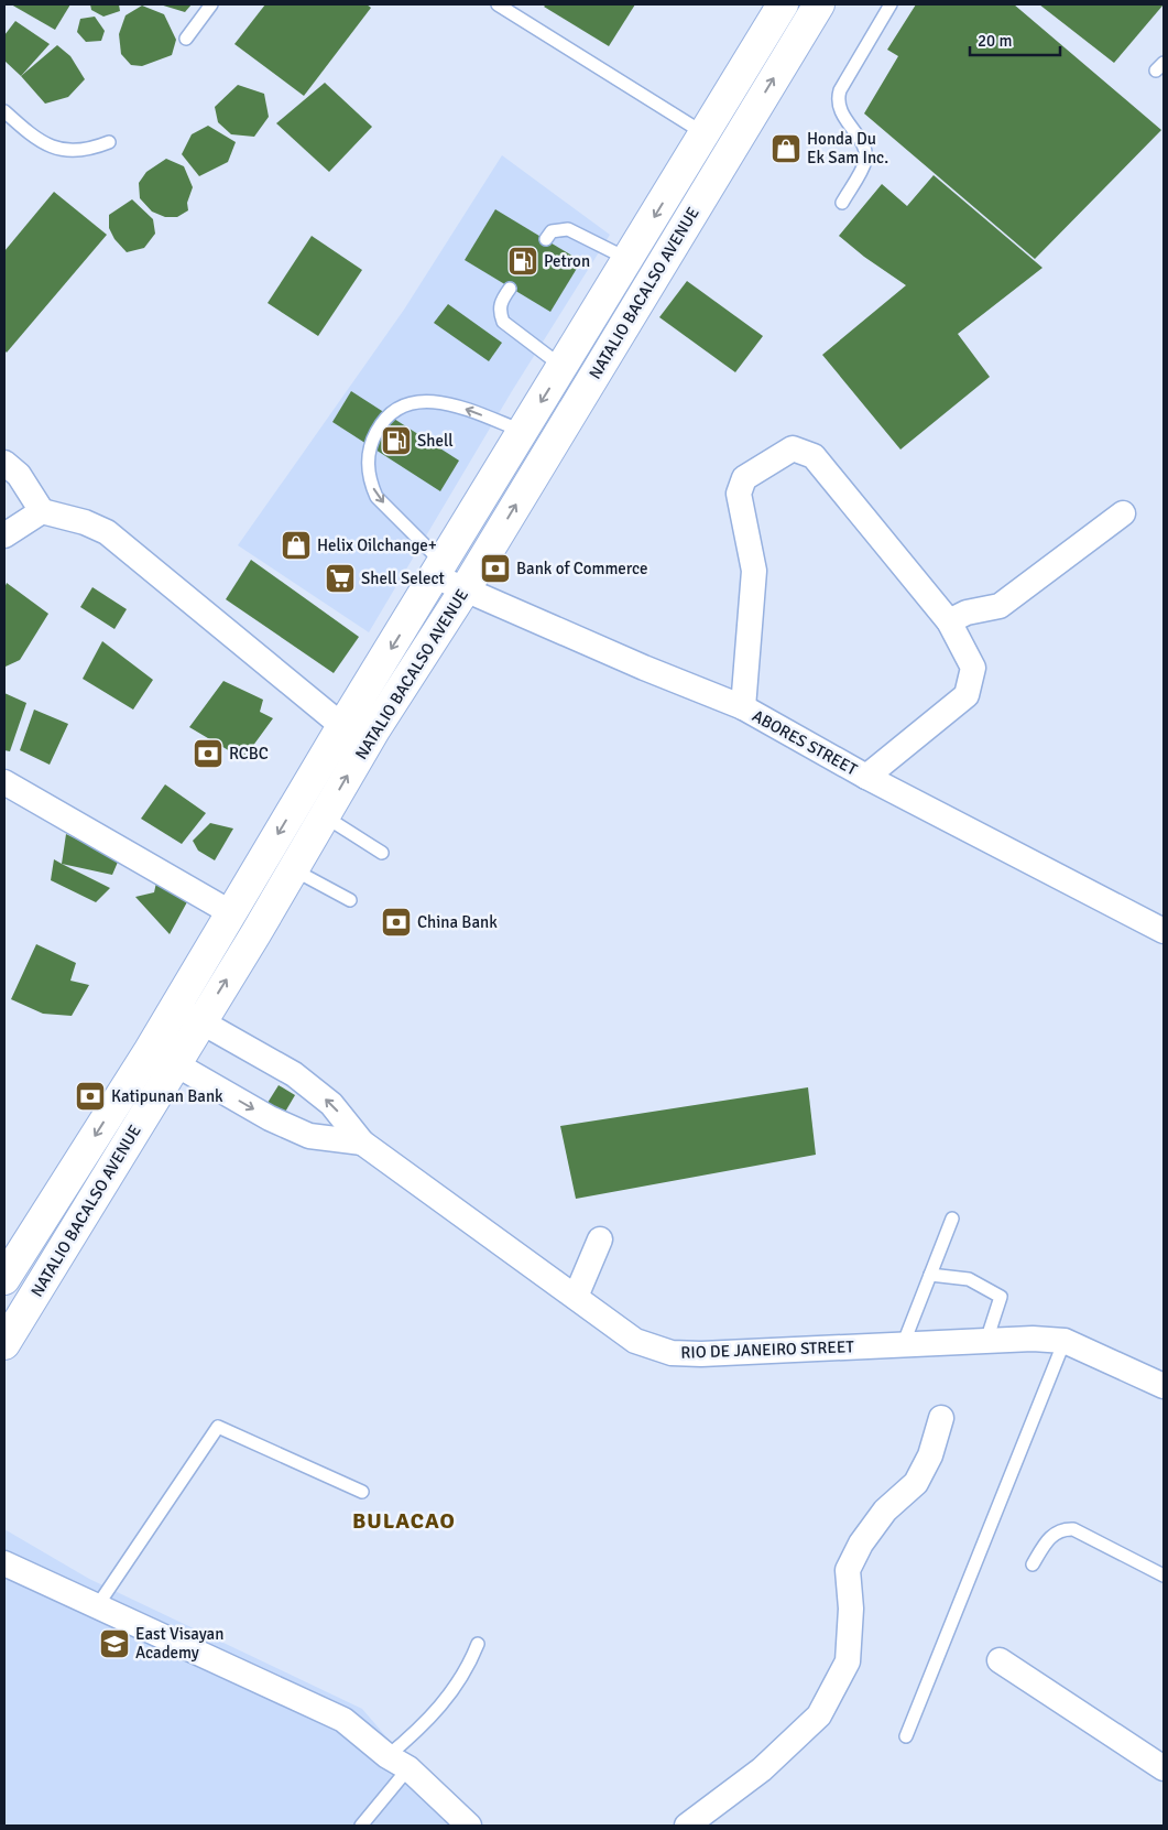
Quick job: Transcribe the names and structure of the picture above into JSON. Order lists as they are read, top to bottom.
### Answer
{
  "streets": {
    "main road": ["NATALIO BACALSO AVENUE"],
    "street": ["ABORES STREET", "RIO DE JANEIRO STREET"]
  },
  "crossings": [
    ["NATALIO BACALSO AVENUE", "ABORES STREET"],
    ["NATALIO BACALSO AVENUE", "RIO DE JANEIRO STREET"]
  ],
  "districts": ["BULACAO"],
  "places": {
    "shop": ["Honda Du Ek Sam Inc.", "Helix Oilchange+"],
    "fuel station": ["Petron", "Shell"],
    "bank": [
      "Bank of Commerce",
      "RCBC",
      "China Bank",
      "Katipunan Bank"
    ],
    "supermarket": ["Shell Select"],
    "school or university": ["East Visayan Academy"]
  },
  "scale_bar": "20 m"
}
